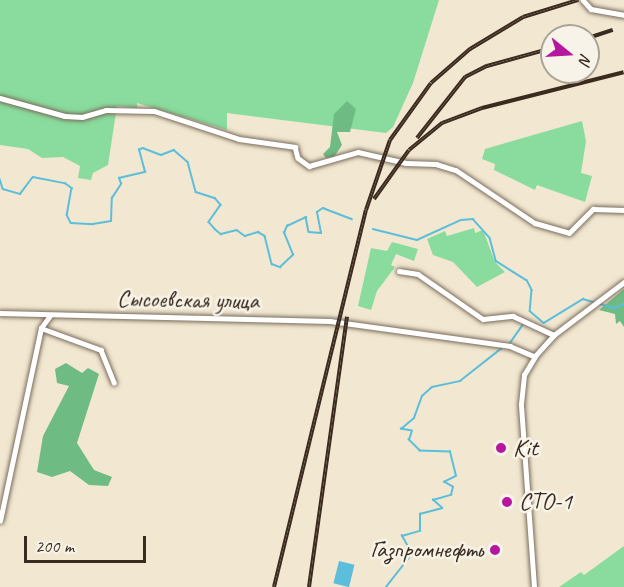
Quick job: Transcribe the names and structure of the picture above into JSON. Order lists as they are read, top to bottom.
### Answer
{
  "streets": {
    "street": ["Сысоевская улица"]
  },
  "places": ["Kit", "СТО-1", "Газпромнефть"],
  "scale_bar": "200 m",
  "north": "right"
}
